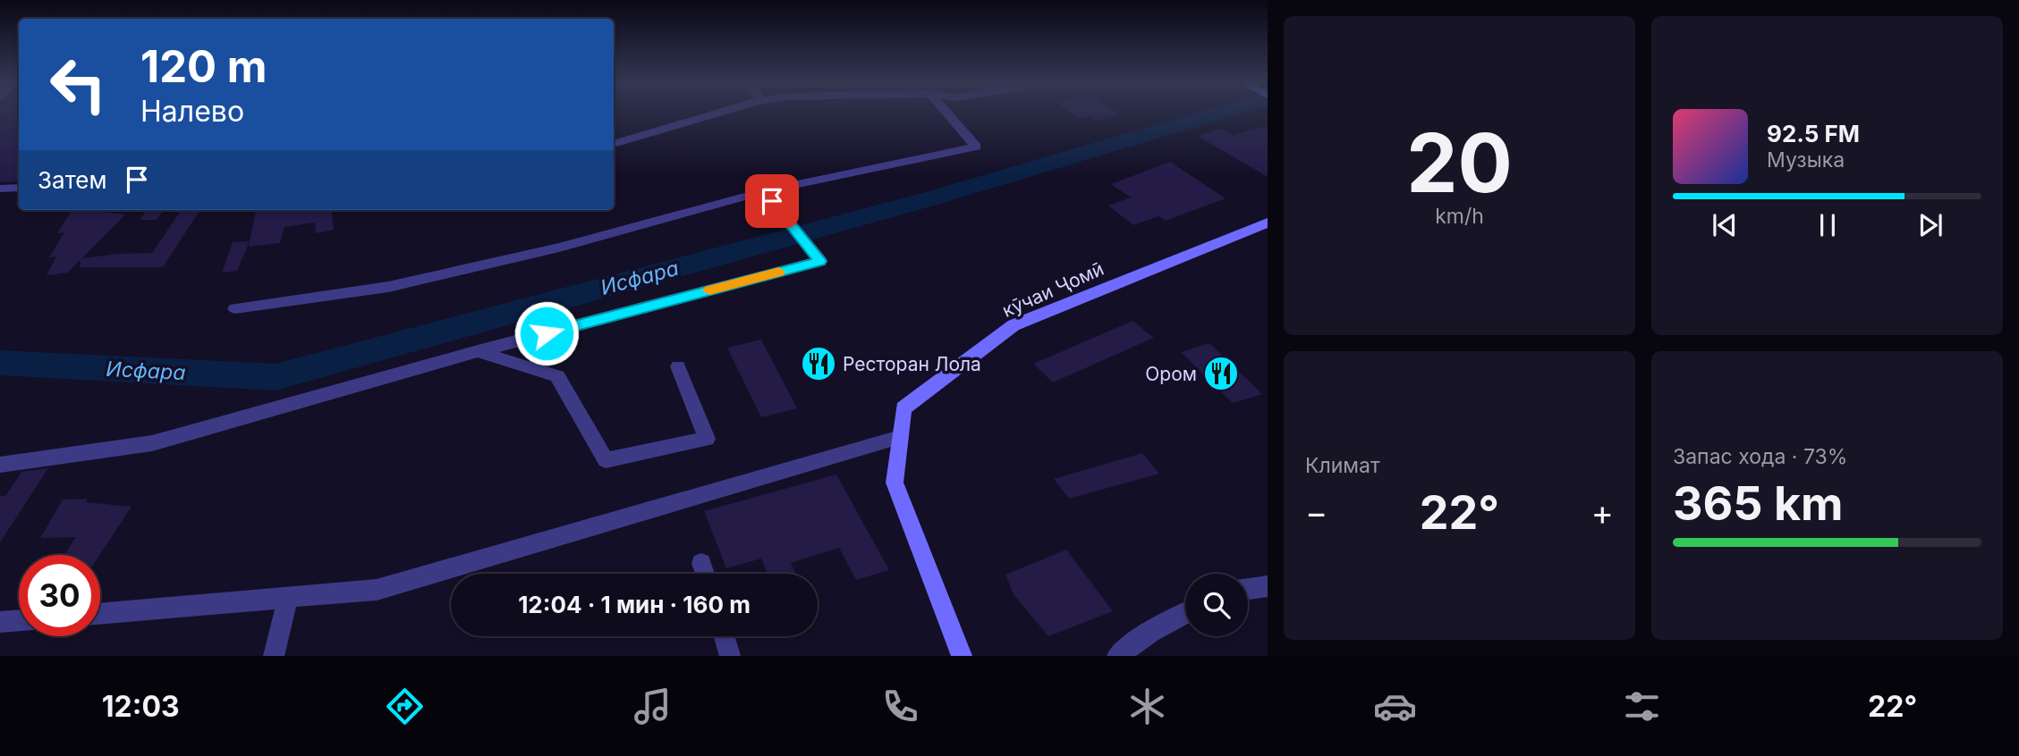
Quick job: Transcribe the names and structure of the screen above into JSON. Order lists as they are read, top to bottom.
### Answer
{
  "streets": {
    "main road": ["кӯчаи Ҷомӣ"]
  },
  "water": ["Исфара"],
  "places": {
    "restaurant": ["Ресторан Лола", "Ором"]
  },
  "page": {
    "tile": [
      ["20", "km/h"],
      "Климат",
      ["Запас хода · 73%", "365 km"]
    ],
    "turn": ["120 m", "Налево"],
    "song": ["92.5 FM", "Музыка"],
    "then": "Затем",
    "heat": ["−", "22°", "+"],
    "limit": "30",
    "trip": "12:04 · 1 мин · 160 m",
    "tabs": ["12:03", "22°"]
  }
}
